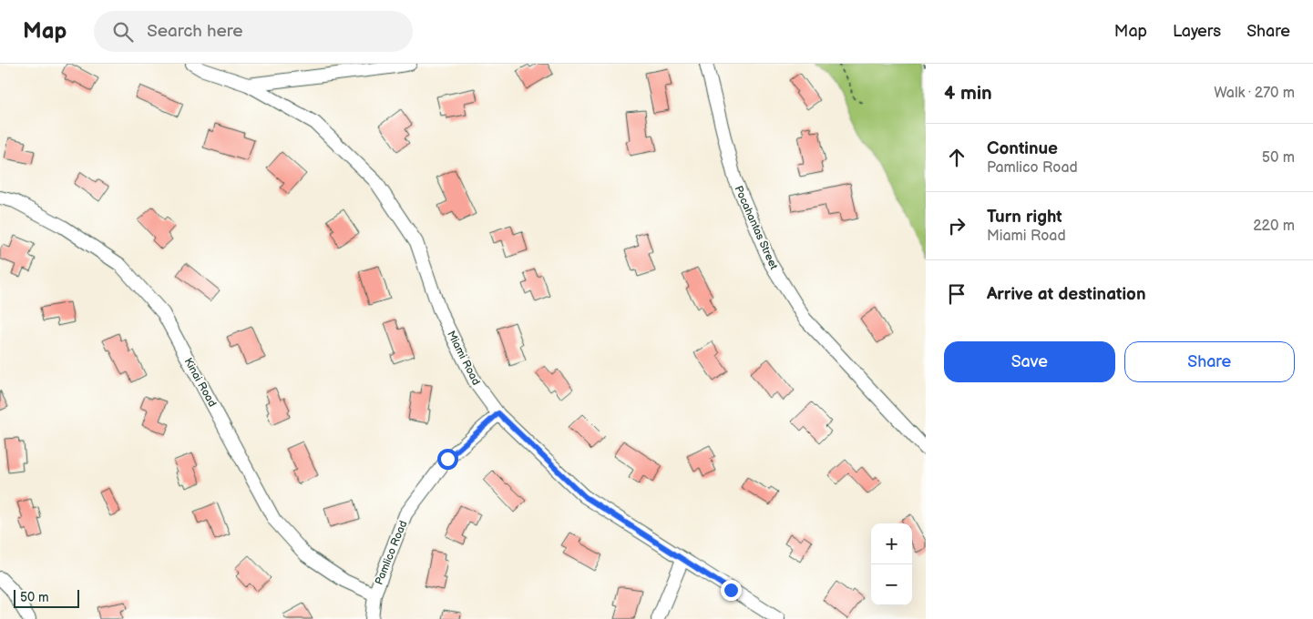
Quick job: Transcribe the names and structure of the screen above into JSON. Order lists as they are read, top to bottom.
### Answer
{
  "streets": {
    "street": [
      "Pocahantas Street",
      "Miami Road",
      "Kinai Road",
      "Pamlico Road"
    ]
  },
  "crossings": [
    ["Miami Road", "Pamlico Road"],
    ["Kinai Road", "Pamlico Road"]
  ],
  "scale_bar": "50 m",
  "page": {
    "header": "Map",
    "search": "Search here",
    "nav": ["Map", "Layers", "Share"],
    "heading": ["4 min", "Walk · 270 m"],
    "list": [
      ["Continue", "Pamlico Road", "50 m"],
      ["Turn right", "Miami Road", "220 m"],
      "Arrive at destination"
    ],
    "buttons": ["Save", "Share"],
    "map_buttons": ["+", "−"],
    "scale": "50 m"
  }
}
